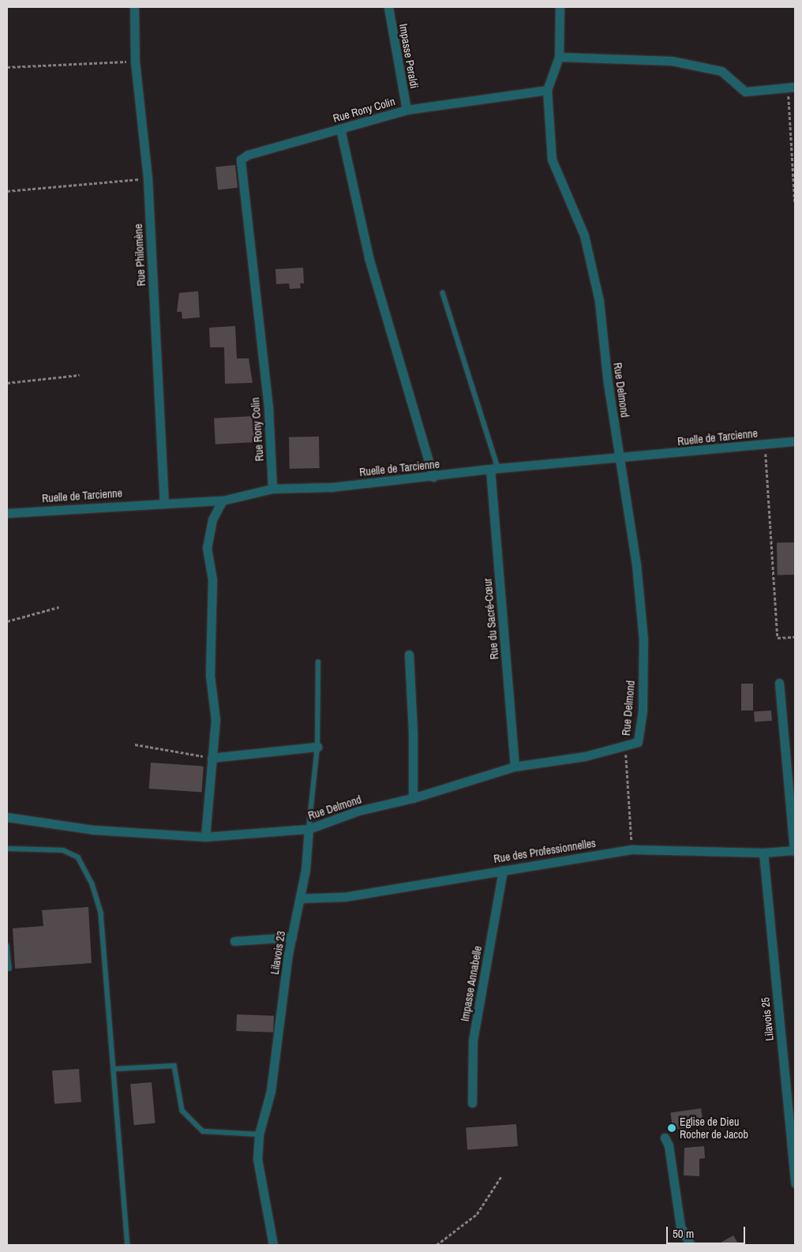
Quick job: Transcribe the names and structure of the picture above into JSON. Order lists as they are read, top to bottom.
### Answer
{
  "streets": {
    "street": [
      "Impasse Peraldi",
      "Rue Rony Colin",
      "Rue Philomène",
      "Rue Delmond",
      "Ruelle de Tarcienne",
      "Rue du Sacré-Cœur",
      "Rue des Professionnelles",
      "Lilavois 23",
      "Impasse Annabelle",
      "Lilavois 25"
    ]
  },
  "crossings": [
    ["Impasse Peraldi", "Rue Rony Colin"],
    ["Rue Rony Colin", "Rue Delmond"],
    ["Rue Rony Colin", "Ruelle de Tarcienne"],
    ["Rue Philomène", "Ruelle de Tarcienne"],
    ["Rue Delmond", "Ruelle de Tarcienne"],
    ["Rue Delmond", "Rue du Sacré-Cœur"],
    ["Rue Delmond", "Lilavois 23"],
    ["Ruelle de Tarcienne", "Rue du Sacré-Cœur"],
    ["Rue des Professionnelles", "Lilavois 23"],
    ["Rue des Professionnelles", "Impasse Annabelle"],
    ["Rue des Professionnelles", "Lilavois 25"]
  ],
  "places": ["Eglise de Dieu Rocher de Jacob"],
  "scale_bar": "50 m"
}
